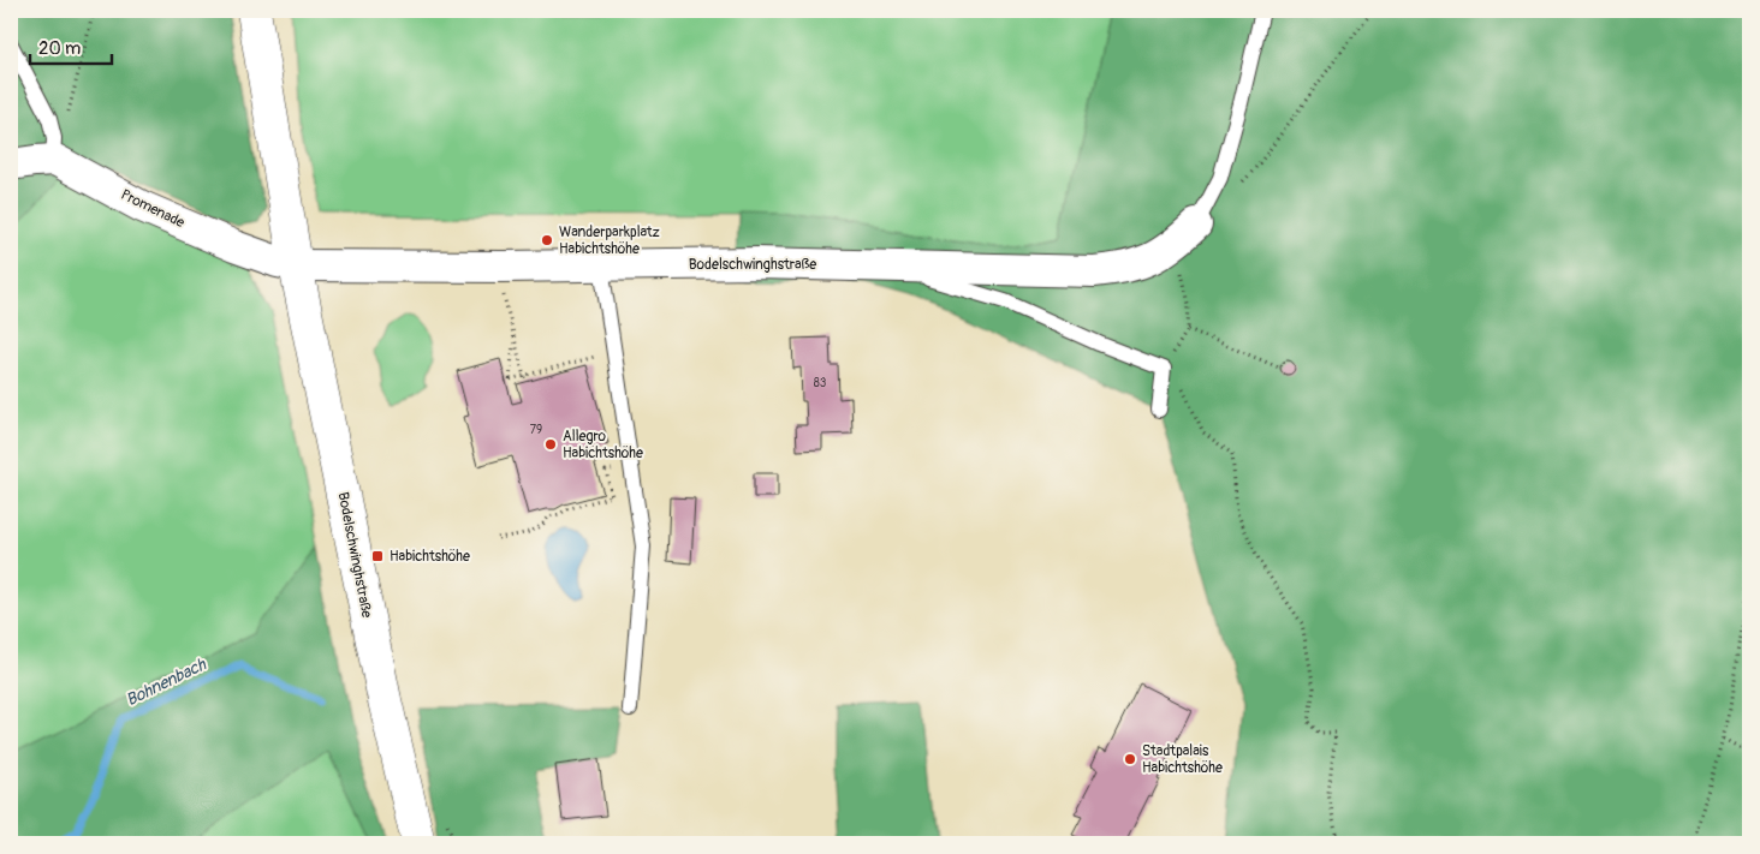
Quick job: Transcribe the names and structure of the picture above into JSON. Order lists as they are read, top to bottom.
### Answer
{
  "streets": {
    "street": ["Promenade", "Bodelschwinghstraße"]
  },
  "crossings": [
    ["Promenade", "Bodelschwinghstraße"]
  ],
  "water": ["Bohnenbach"],
  "places": {
    "other": ["Wanderparkplatz Habichtshöhe", "Allegro Habichtshöhe", "Stadtpalais Habichtshöhe"],
    "transit": ["Habichtshöhe"]
  },
  "house_numbers": ["83", "79"],
  "scale_bar": "20 m"
}
